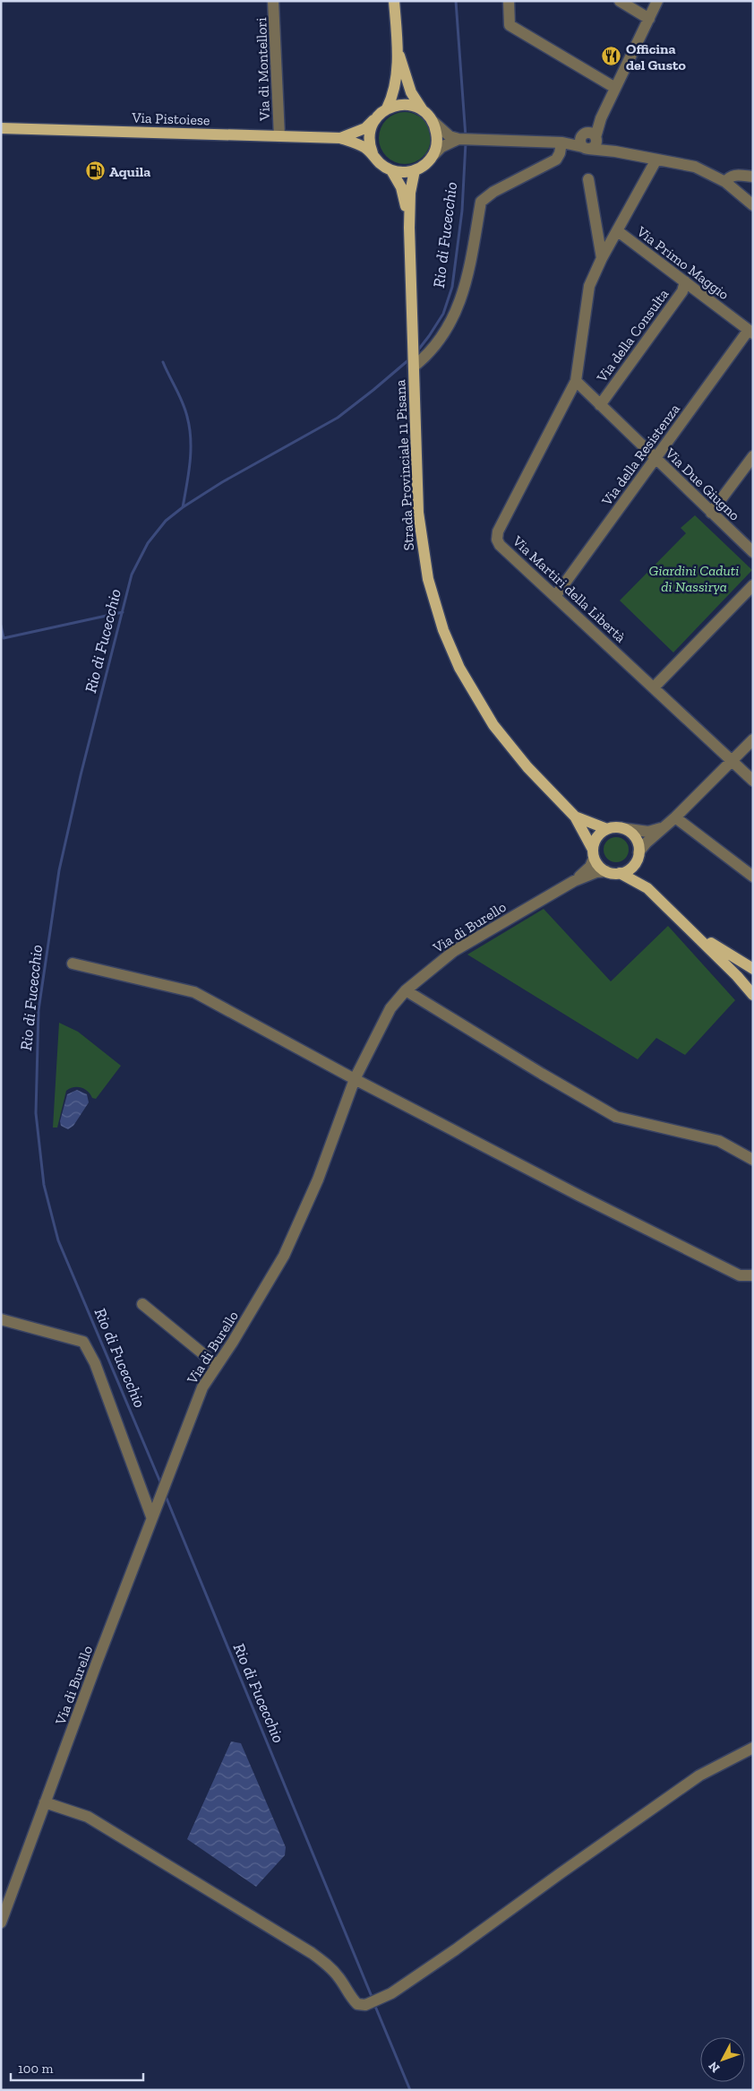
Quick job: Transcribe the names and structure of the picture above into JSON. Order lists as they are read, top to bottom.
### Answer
{
  "streets": {
    "main road": ["Via Pistoiese", "Strada Provinciale 11 Pisana"],
    "street": [
      "Via di Montellori",
      "Via Primo Maggio",
      "Via della Consulta",
      "Via della Resistenza",
      "Via Due Giugno",
      "Via Martiri della Libertà",
      "Via di Burello"
    ]
  },
  "crossings": [
    ["Via di Montellori", "Via Pistoiese"],
    ["Via Pistoiese", "Strada Provinciale 11 Pisana"],
    ["Via Primo Maggio", "Via della Consulta"],
    ["Via Primo Maggio", "Via della Resistenza"],
    ["Via della Consulta", "Via Due Giugno"],
    ["Via della Resistenza", "Via Due Giugno"],
    ["Via della Resistenza", "Via Martiri della Libertà"],
    ["Strada Provinciale 11 Pisana", "Via di Burello"],
    ["Via Due Giugno", "Via Martiri della Libertà"]
  ],
  "water": ["Rio di Fucecchio"],
  "parks": ["Giardini Caduti di Nassirya"],
  "places": {
    "restaurant": ["Officina del Gusto"],
    "fuel station": ["Aquila"]
  },
  "scale_bar": "100 m",
  "north": "bottom left"
}
